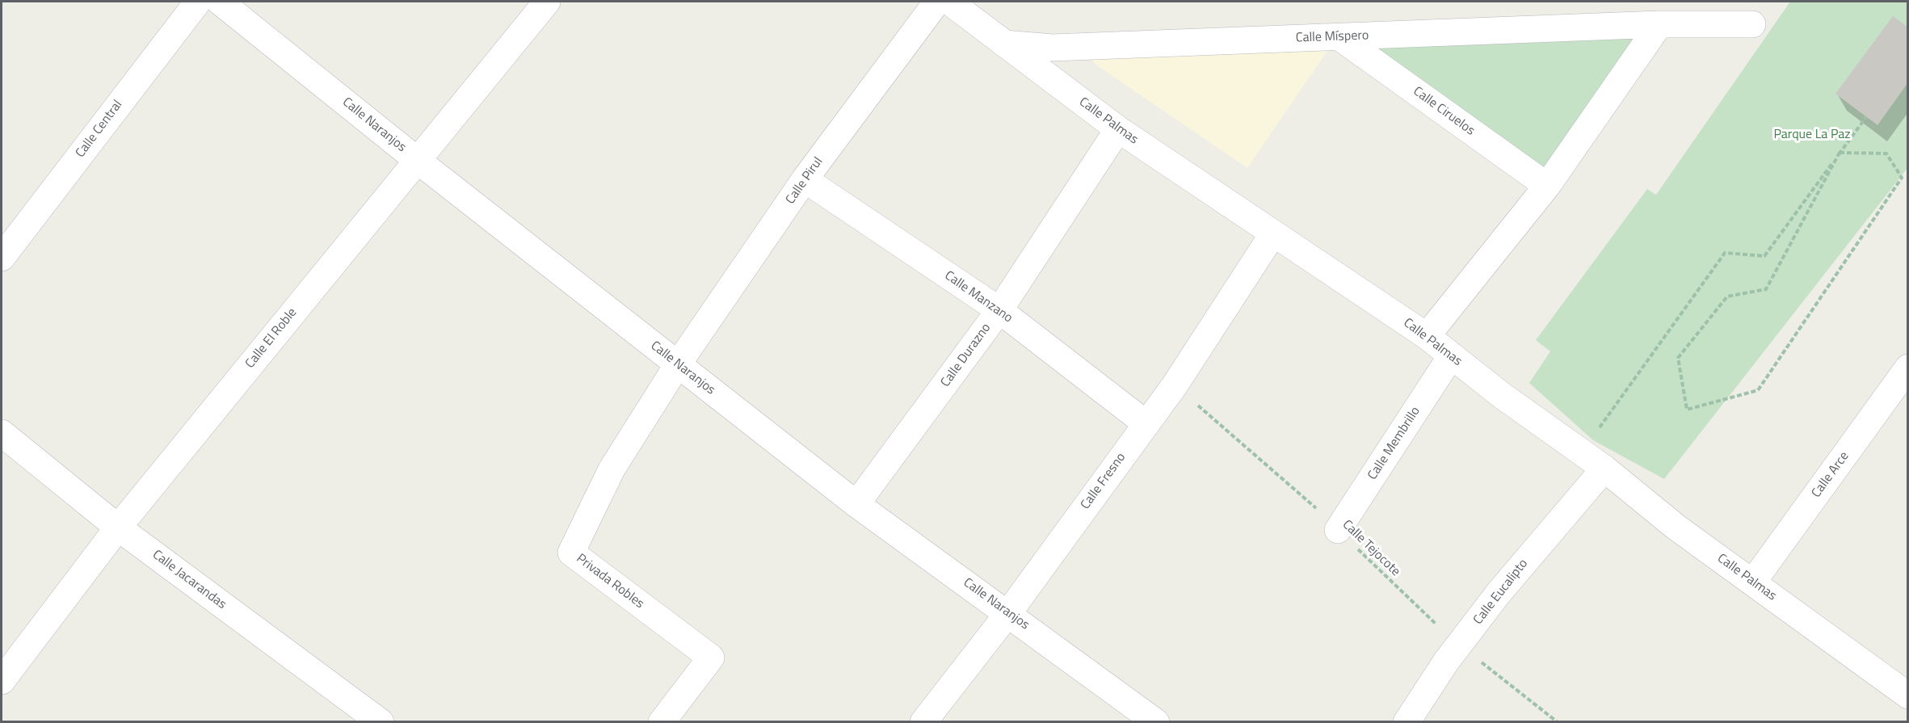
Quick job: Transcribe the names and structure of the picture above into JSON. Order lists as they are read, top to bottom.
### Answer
{
  "streets": {
    "street": [
      "Calle Míspero",
      "Calle Ciruelos",
      "Calle Palmas",
      "Calle Naranjos",
      "Calle Central",
      "Calle Pirul",
      "Calle Manzano",
      "Calle El Roble",
      "Calle Durazno",
      "Calle Membrillo",
      "Calle Arce",
      "Calle Fresno",
      "Calle Jacarandas",
      "Privada Robles",
      "Calle Eucalipto"
    ],
    "path": ["Calle Tejocote"]
  },
  "crossings": [
    ["Calle Míspero", "Calle Ciruelos"],
    ["Calle Míspero", "Calle Palmas"],
    ["Calle Palmas", "Calle Durazno"],
    ["Calle Palmas", "Calle Membrillo"],
    ["Calle Palmas", "Calle Arce"],
    ["Calle Palmas", "Calle Fresno"],
    ["Calle Palmas", "Calle Eucalipto"],
    ["Calle Naranjos", "Calle Pirul"],
    ["Calle Naranjos", "Calle El Roble"],
    ["Calle Naranjos", "Calle Durazno"],
    ["Calle Naranjos", "Calle Fresno"],
    ["Calle Naranjos", "Privada Robles"],
    ["Calle Pirul", "Calle Manzano"],
    ["Calle Pirul", "Privada Robles"],
    ["Calle Manzano", "Calle Durazno"],
    ["Calle Manzano", "Calle Fresno"],
    ["Calle El Roble", "Calle Jacarandas"],
    ["Calle Membrillo", "Calle Tejocote"],
    ["Calle Fresno", "Calle Tejocote"],
    ["Calle Tejocote", "Calle Eucalipto"]
  ],
  "parks": ["Parque La Paz"]
}
